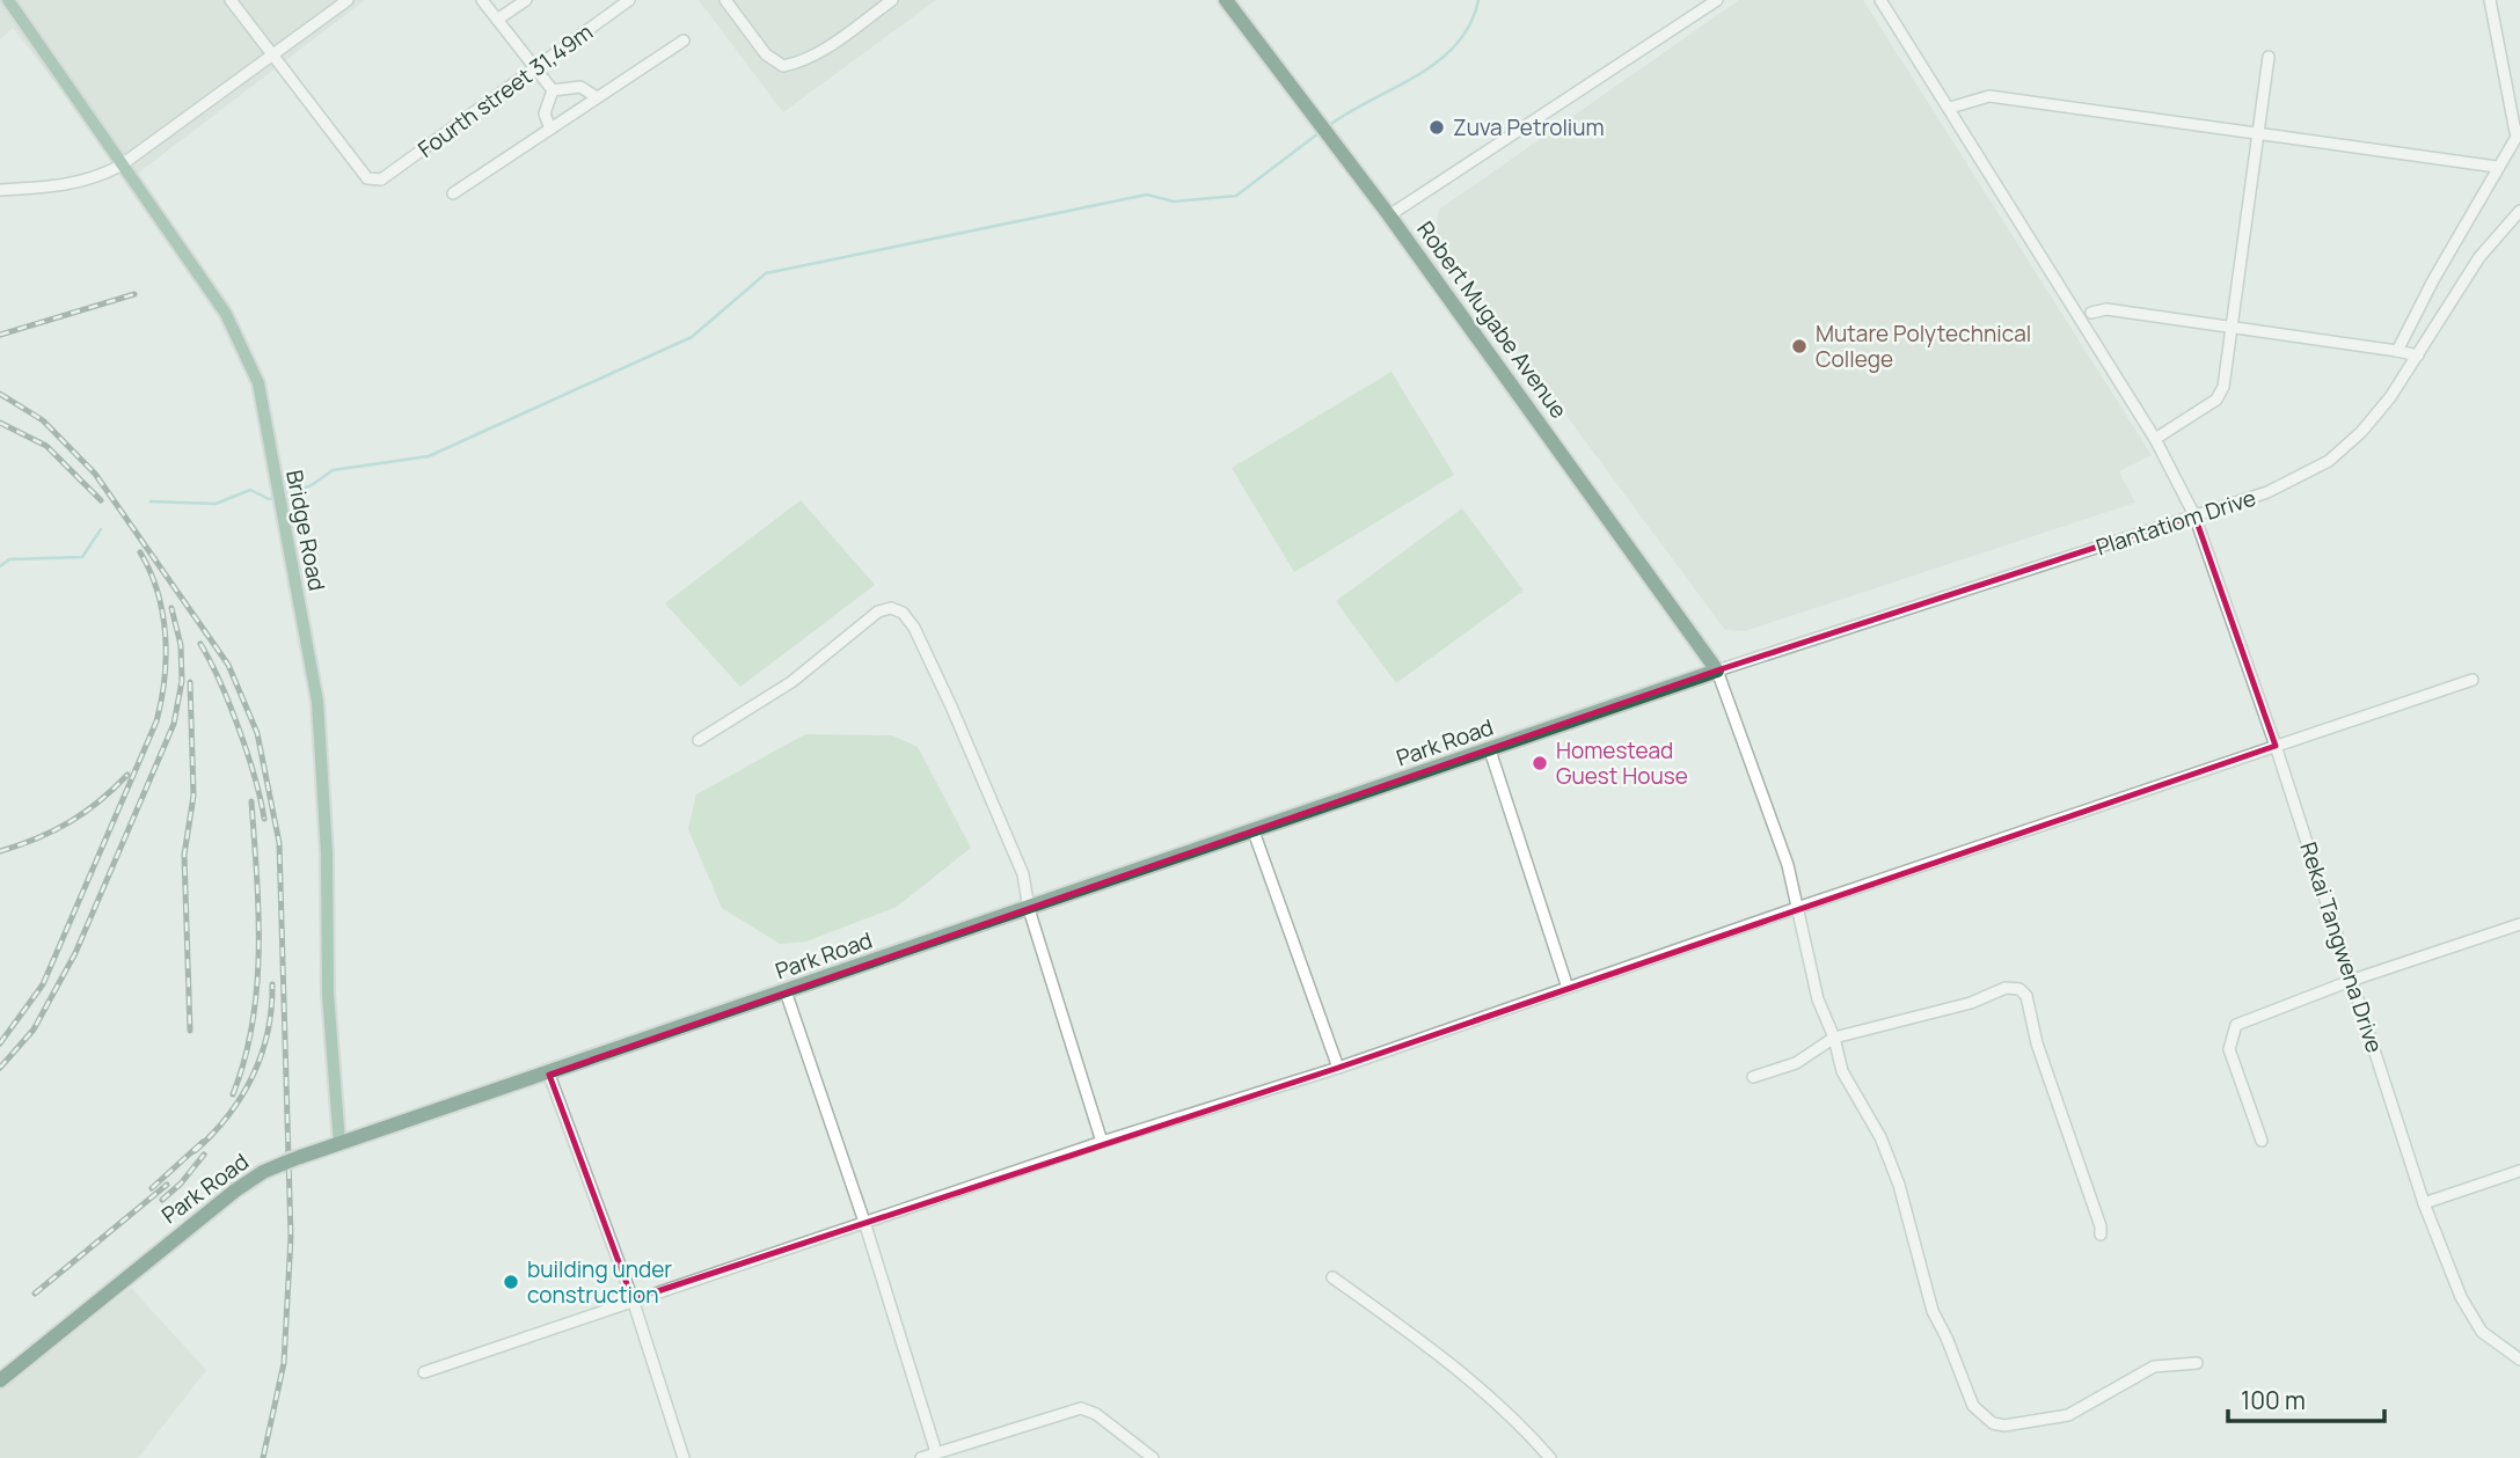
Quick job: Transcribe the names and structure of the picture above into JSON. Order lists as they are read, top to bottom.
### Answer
{
  "streets": {
    "highway": ["Robert Mugabe Avenue", "Park Road"],
    "main road": ["Bridge Road"],
    "street": ["Fourth street 31,49m", "Plantatiom Drive", "Rekai Tangwena Drive"]
  },
  "crossings": [
    ["Robert Mugabe Avenue", "Plantatiom Drive"],
    ["Robert Mugabe Avenue", "Park Road"],
    ["Plantatiom Drive", "Park Road"],
    ["Plantatiom Drive", "Rekai Tangwena Drive"],
    ["Bridge Road", "Park Road"]
  ],
  "places": [
    "Zuva Petrolium",
    "Mutare Polytechnical College",
    "Homestead Guest House",
    "building under construction"
  ],
  "scale_bar": "100 m"
}
